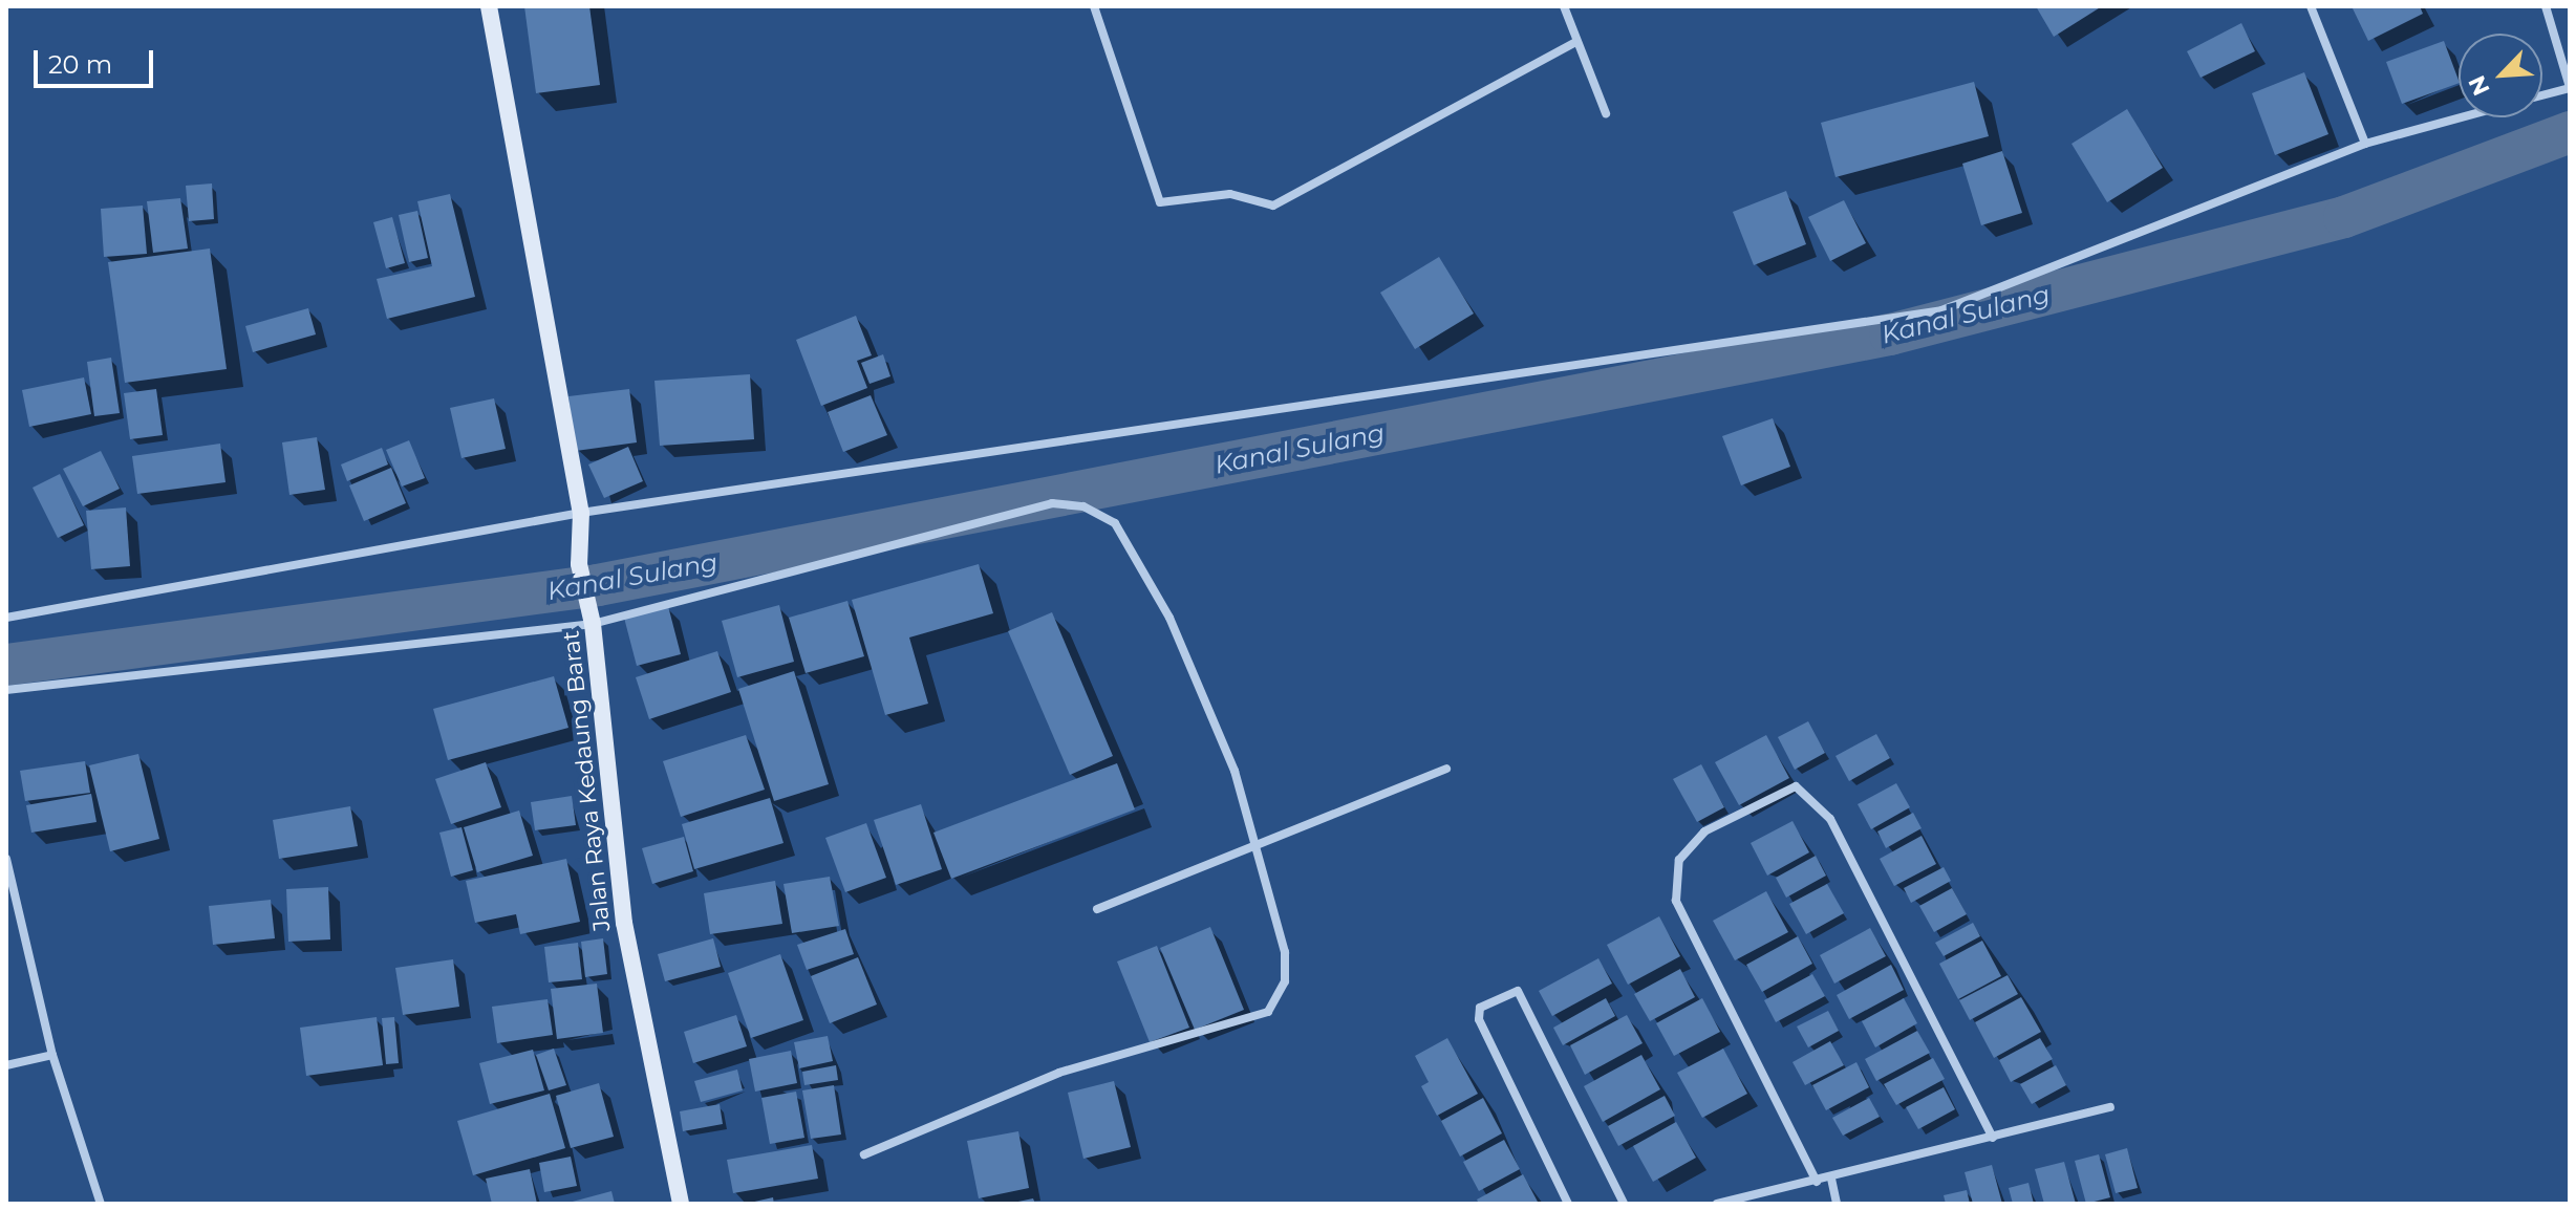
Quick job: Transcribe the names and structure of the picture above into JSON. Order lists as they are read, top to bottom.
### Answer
{
  "streets": {
    "street": ["Jalan Raya Kedaung Barat"]
  },
  "water": ["Kanal Sulang"],
  "scale_bar": "20 m",
  "north": "bottom left"
}
